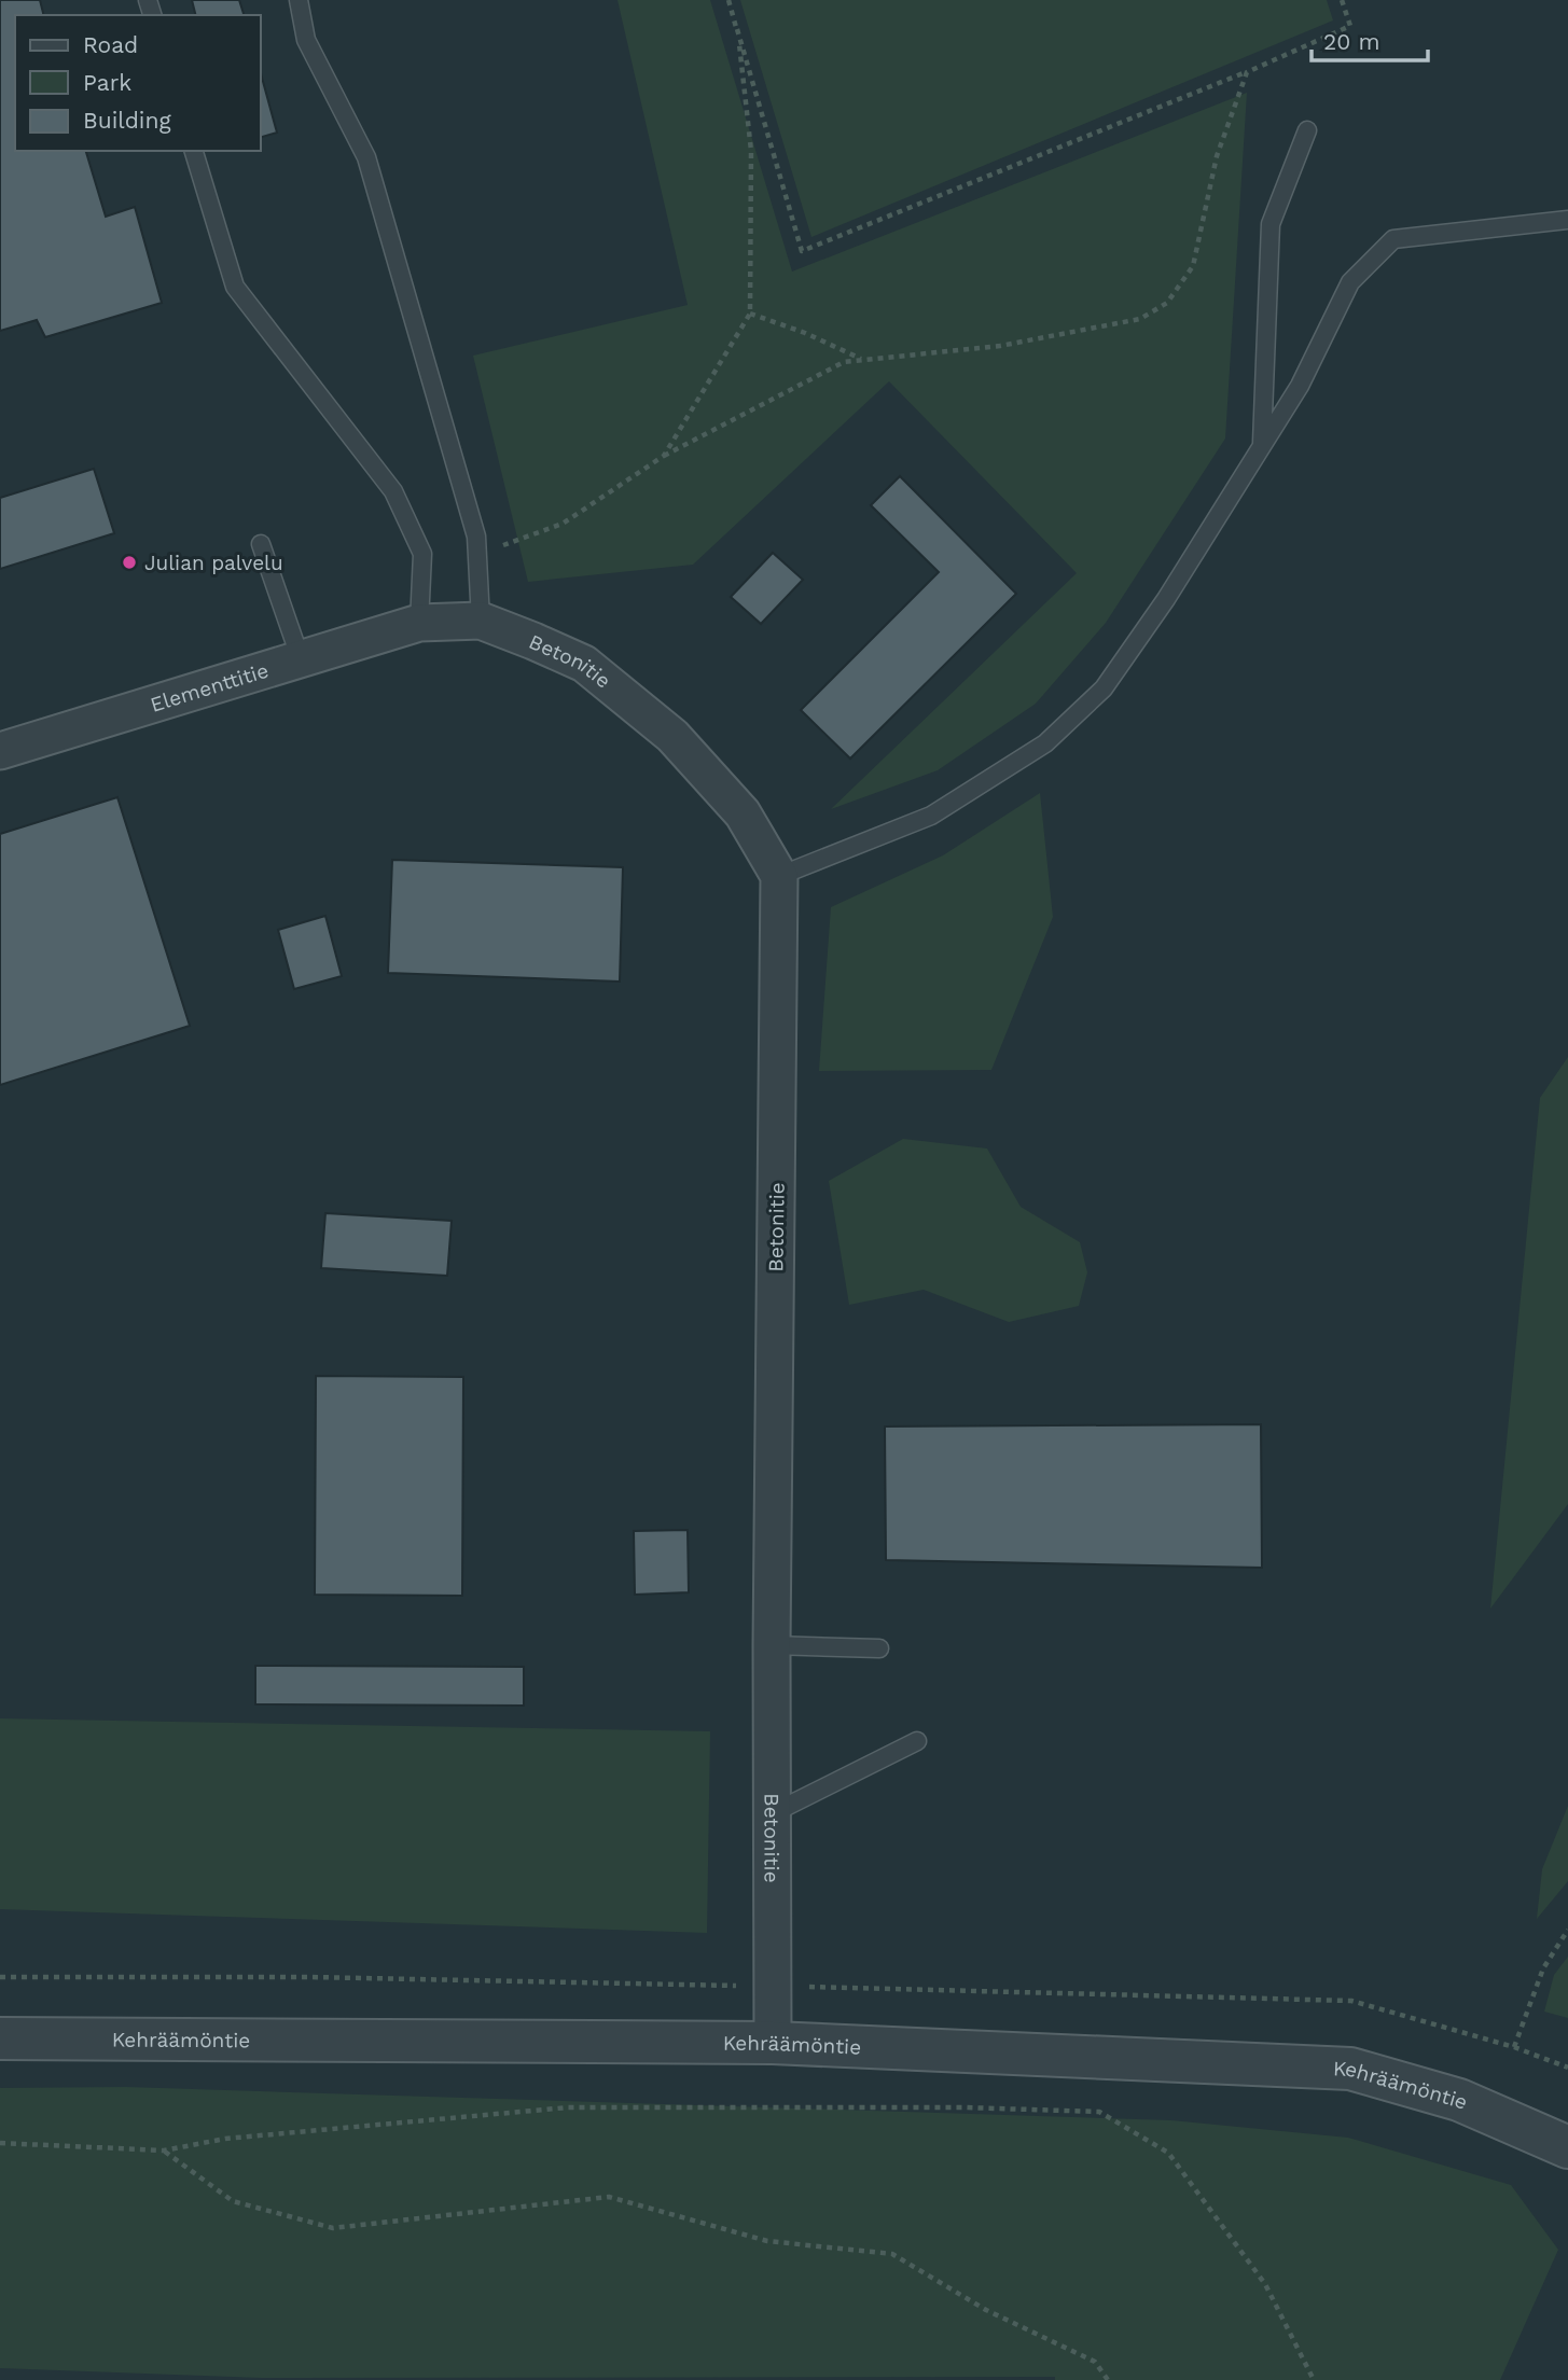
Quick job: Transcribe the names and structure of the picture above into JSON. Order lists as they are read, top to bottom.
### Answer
{
  "streets": {
    "street": ["Betonitie", "Elementtitie", "Kehräämöntie"]
  },
  "crossings": [
    ["Betonitie", "Elementtitie"],
    ["Betonitie", "Kehräämöntie"]
  ],
  "places": ["Julian palvelu"],
  "legend": ["Road", "Park", "Building"],
  "scale_bar": "20 m"
}
